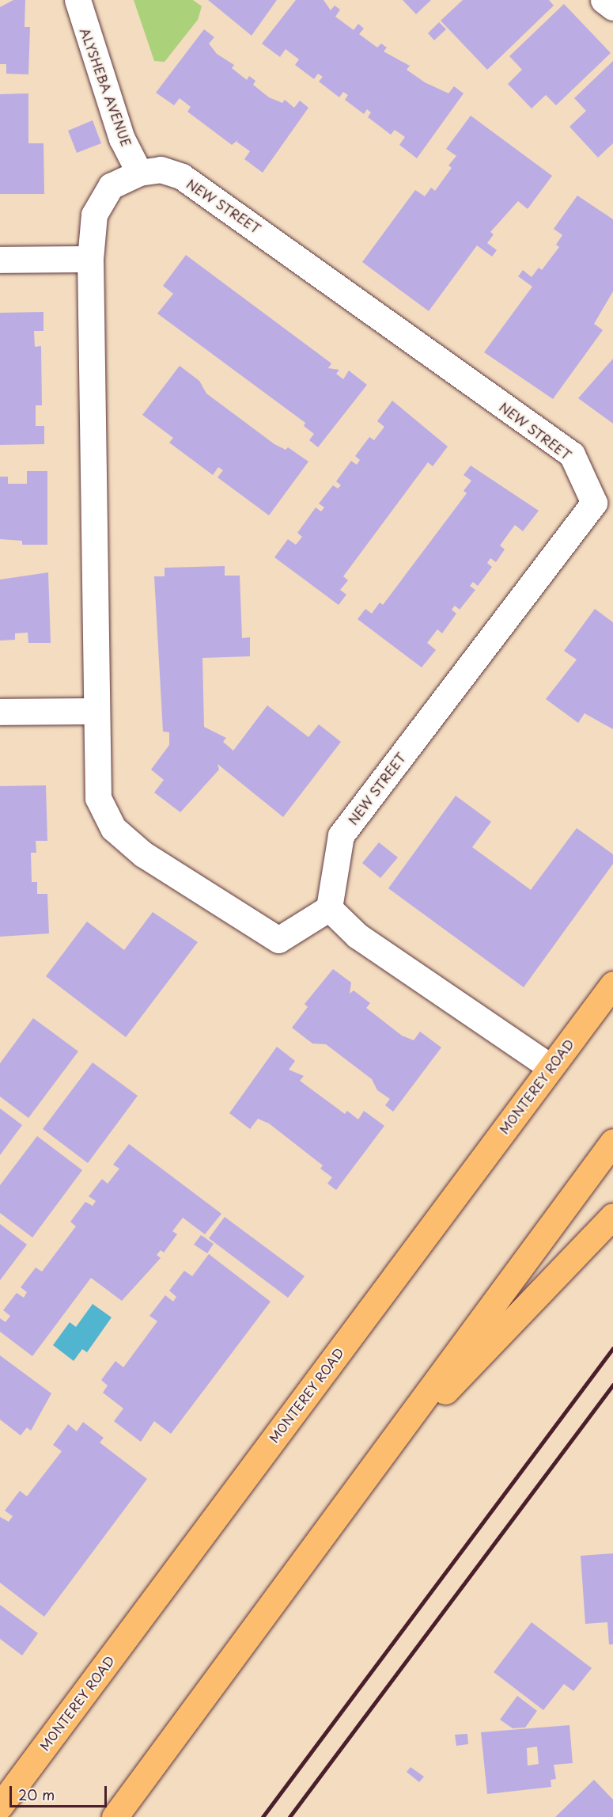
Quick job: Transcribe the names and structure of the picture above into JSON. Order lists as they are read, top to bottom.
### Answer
{
  "streets": {
    "main road": ["MONTEREY ROAD"],
    "street": ["ALYSHEBA AVENUE", "NEW STREET"]
  },
  "crossings": [
    ["ALYSHEBA AVENUE", "NEW STREET"]
  ],
  "scale_bar": "20 m"
}
